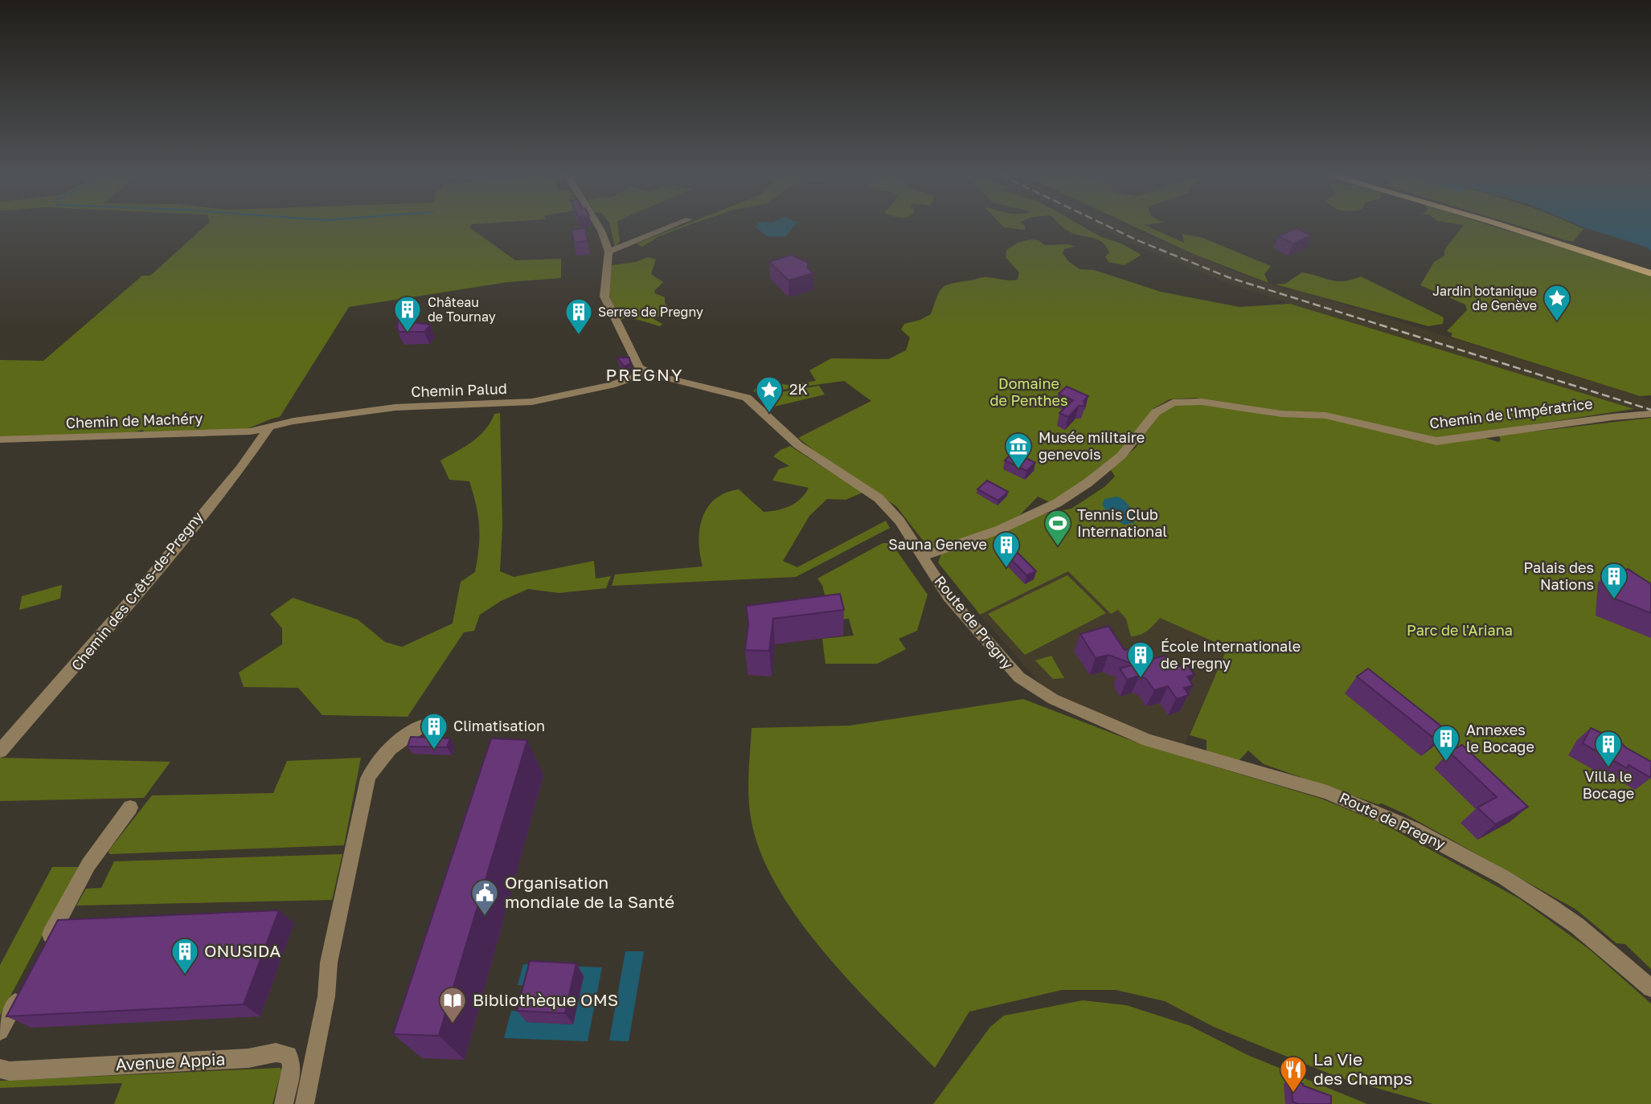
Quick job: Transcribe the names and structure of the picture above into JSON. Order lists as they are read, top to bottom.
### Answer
{
  "streets": {
    "street": [
      "Chemin Palud",
      "Chemin de l'Impératrice",
      "Chemin de Machéry",
      "Chemin des Crêts-de-Pregny",
      "Route de Pregny",
      "Avenue Appia"
    ]
  },
  "crossings": [
    ["Chemin Palud", "Chemin de Machéry"],
    ["Chemin Palud", "Chemin des Crêts-de-Pregny"],
    ["Chemin Palud", "Route de Pregny"],
    ["Chemin de l'Impératrice", "Route de Pregny"],
    ["Chemin de Machéry", "Chemin des Crêts-de-Pregny"]
  ],
  "districts": ["PREGNY"],
  "parks": ["Domaine de Penthes", "Parc de l'Ariana"],
  "places": {
    "place": ["Jardin botanique de Genève", "2K"],
    "building": [
      "Château de Tournay",
      "Serres de Pregny",
      "Sauna Geneve",
      "Palais des Nations",
      "École Internationale de Pregny",
      "Climatisation",
      "Annexes le Bocage",
      "Villa le Bocage",
      "ONUSIDA"
    ],
    "museum": ["Musée militaire genevois"],
    "sports": ["Tennis Club International"],
    "public building": ["Organisation mondiale de la Santé"],
    "library": ["Bibliothèque OMS"],
    "restaurant": ["La Vie des Champs"]
  }
}
